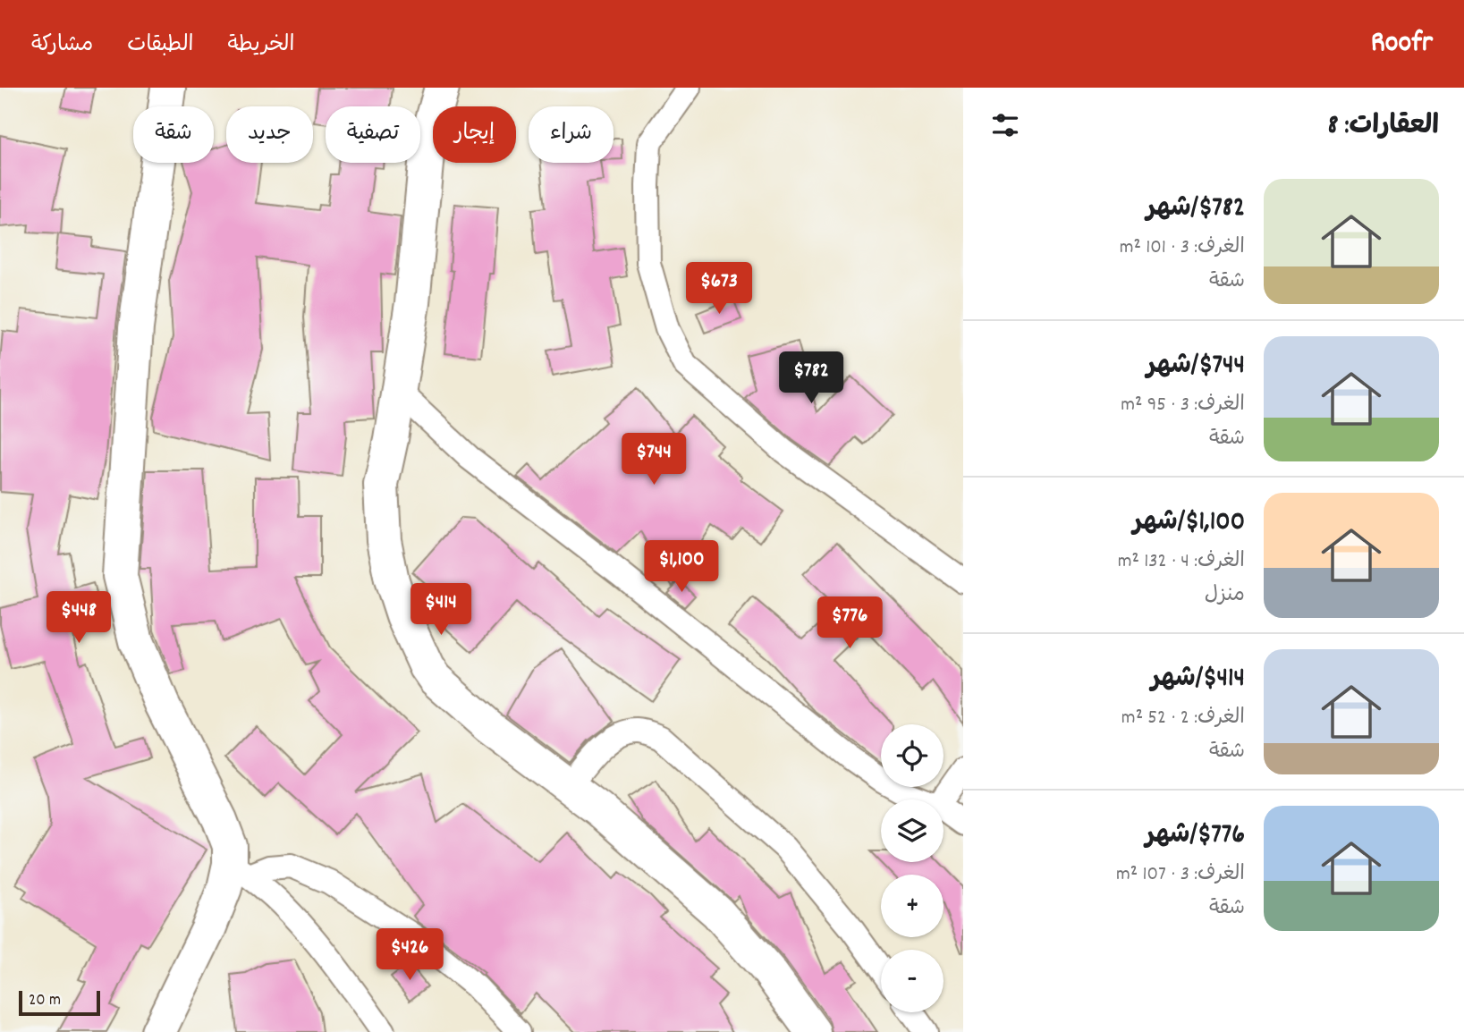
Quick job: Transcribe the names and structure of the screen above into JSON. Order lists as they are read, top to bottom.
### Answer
{
  "scale_bar": "20 m",
  "page": {
    "header": "Roofr",
    "nav": ["الخريطة", "الطبقات", "مشاركة"],
    "heading": "العقارات: 8",
    "chip": [
      "شراء",
      "إيجار",
      "تصفية",
      "جديد",
      "شقة"
    ],
    "list": [
      {
        "name": "$782/شهر",
        "note": "الغرف: 3 · 101 m² · شقة"
      },
      {
        "name": "$744/شهر",
        "note": "الغرف: 3 · 95 m² · شقة"
      },
      {
        "name": "$1,100/شهر",
        "note": "الغرف: 4 · 132 m² · منزل"
      },
      {
        "name": "$414/شهر",
        "note": "الغرف: 2 · 52 m² · شقة"
      },
      {
        "name": "$776/شهر",
        "note": "الغرف: 3 · 107 m² · شقة"
      }
    ],
    "price": [
      "$673",
      "$782",
      "$744",
      "$1,100",
      "$414",
      "$448",
      "$776",
      "$426"
    ],
    "map_buttons": ["+", "−"],
    "scale": "20 m"
  }
}
